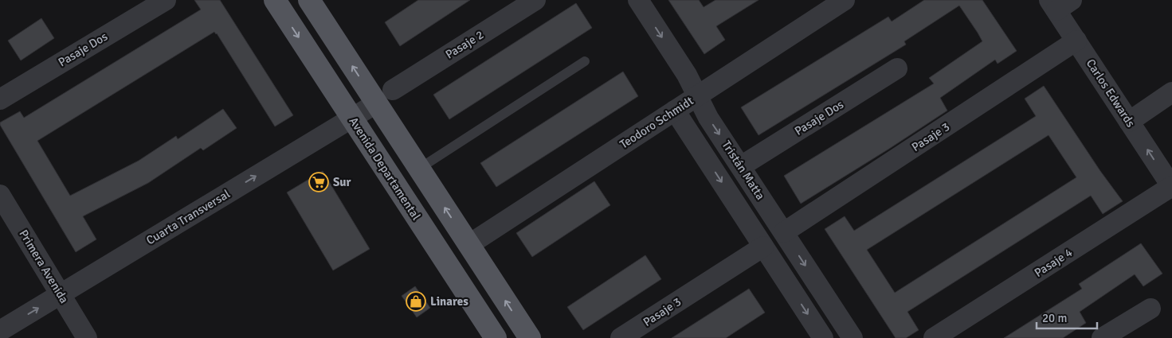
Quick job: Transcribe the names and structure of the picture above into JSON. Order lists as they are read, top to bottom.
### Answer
{
  "streets": {
    "main road": ["Avenida Departamental"],
    "street": [
      "Pasaje 2",
      "Pasaje Dos",
      "Carlos Edwards",
      "Teodoro Schmidt",
      "Pasaje 3",
      "Tristán Matta",
      "Cuarta Transversal",
      "Pasaje 4",
      "Primera Avenida"
    ]
  },
  "crossings": [
    ["Pasaje Dos", "Tristán Matta"],
    ["Carlos Edwards", "Pasaje 3"],
    ["Carlos Edwards", "Pasaje 4"],
    ["Teodoro Schmidt", "Tristán Matta"],
    ["Pasaje 3", "Tristán Matta"],
    ["Avenida Departamental", "Cuarta Transversal"],
    ["Cuarta Transversal", "Primera Avenida"]
  ],
  "one_way": ["Carlos Edwards", "Tristán Matta", "Cuarta Transversal"],
  "places": {
    "supermarket": ["Sur"],
    "shop": ["Linares"]
  },
  "scale_bar": "20 m"
}
